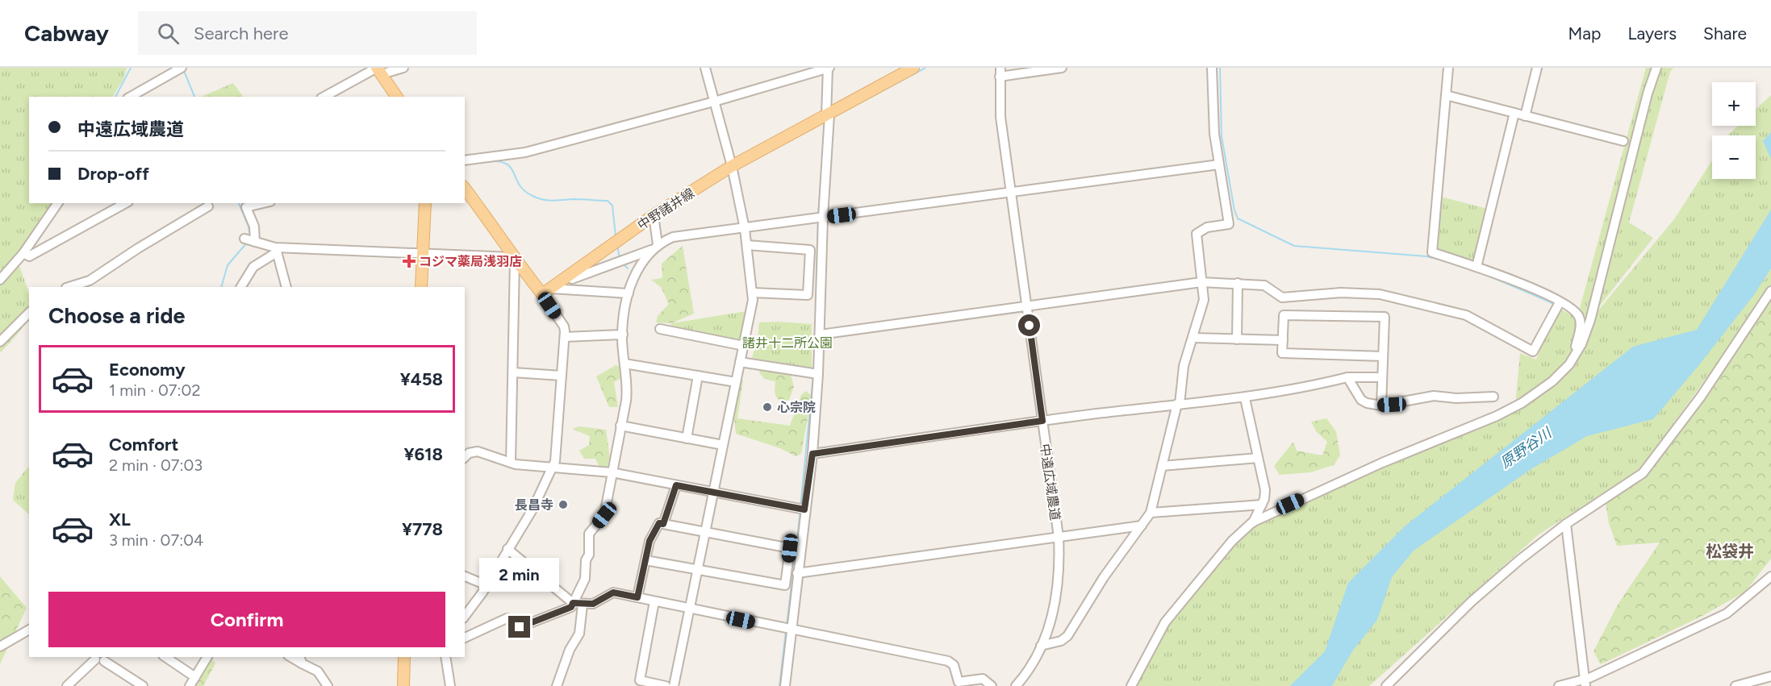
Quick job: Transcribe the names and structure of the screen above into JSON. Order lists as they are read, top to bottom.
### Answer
{
  "streets": {
    "main road": ["中野諸井線"],
    "street": ["中遠広域農道"]
  },
  "districts": ["松袋井"],
  "water": ["原野谷川"],
  "parks": ["諸井十二所公園"],
  "places": {
    "health": ["コジマ薬局浅羽店"],
    "other": ["心宗院", "長昌寺"]
  },
  "page": {
    "header": "Cabway",
    "search": "Search here",
    "nav": ["Map", "Layers", "Share"],
    "map_buttons": ["+", "−"],
    "banner": ["中遠広域農道", "Drop-off"],
    "heading": "Choose a ride",
    "list": [
      {
        "name": "Economy",
        "note": "1 min · 07:02",
        "value": "¥458"
      },
      {
        "name": "Comfort",
        "note": "2 min · 07:03",
        "value": "¥618"
      },
      {
        "name": "XL",
        "note": "3 min · 07:04",
        "value": "¥778"
      }
    ],
    "bubble": "2 min",
    "buttons": "Confirm"
  }
}
